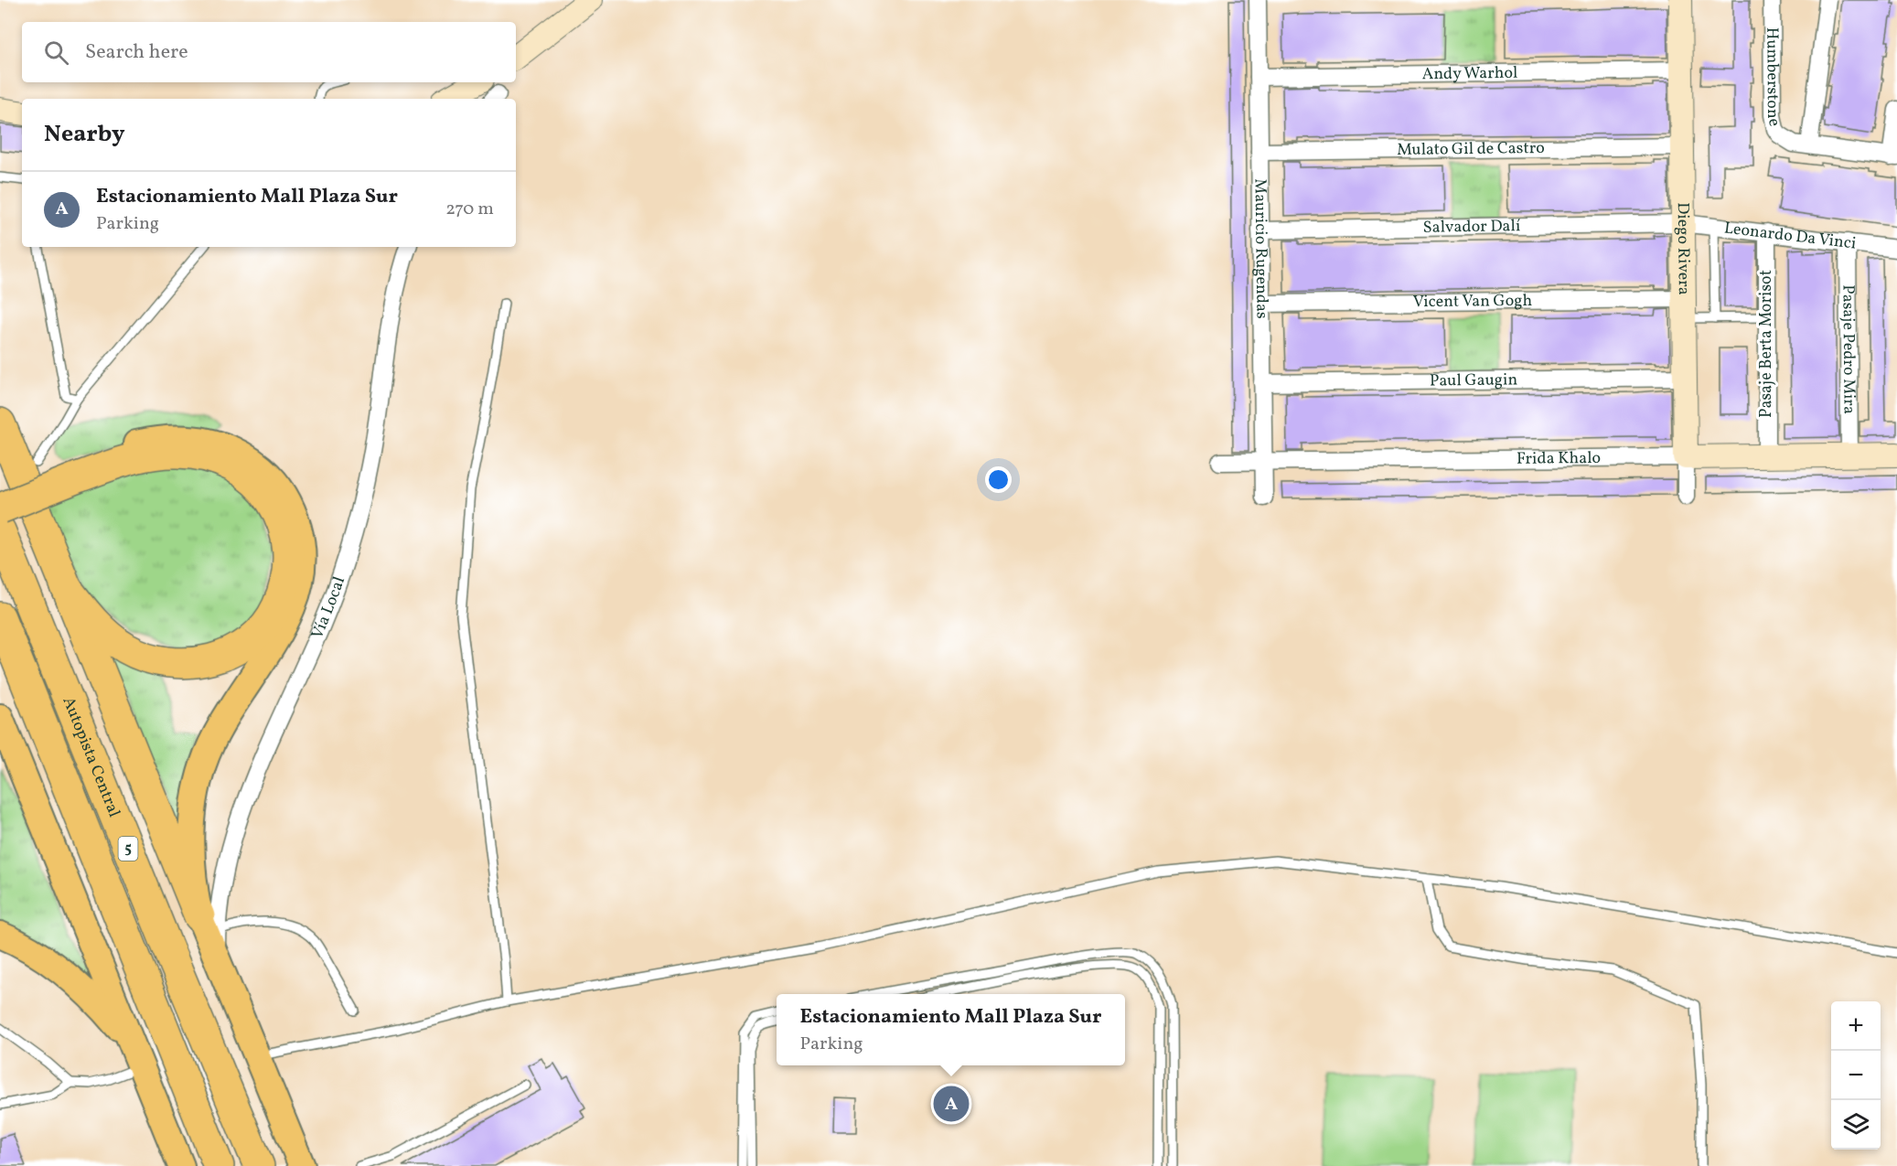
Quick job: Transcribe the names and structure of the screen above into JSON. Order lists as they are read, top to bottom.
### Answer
{
  "streets": {
    "highway": ["Autopista Central", "5"],
    "street": [
      "Andy Warhol",
      "Humberstone",
      "Mulato Gil de Castro",
      "Salvador Dalí",
      "Leonardo Da Vinci",
      "Diego Rivera",
      "Mauricio Rugendas",
      "Vicent Van Gogh",
      "Pasaje Berta Morisot",
      "Pasaje Pedro Mira",
      "Paul Gaugin",
      "Frida Khalo",
      "Vía Local"
    ]
  },
  "crossings": [
    ["Andy Warhol", "Diego Rivera"],
    ["Andy Warhol", "Mauricio Rugendas"],
    ["Mulato Gil de Castro", "Diego Rivera"],
    ["Mulato Gil de Castro", "Mauricio Rugendas"],
    ["Salvador Dalí", "Leonardo Da Vinci"],
    ["Salvador Dalí", "Diego Rivera"],
    ["Salvador Dalí", "Mauricio Rugendas"],
    ["Leonardo Da Vinci", "Diego Rivera"],
    ["Leonardo Da Vinci", "Pasaje Berta Morisot"],
    ["Leonardo Da Vinci", "Pasaje Pedro Mira"],
    ["Diego Rivera", "Vicent Van Gogh"],
    ["Diego Rivera", "Paul Gaugin"],
    ["Diego Rivera", "Frida Khalo"],
    ["Mauricio Rugendas", "Vicent Van Gogh"],
    ["Mauricio Rugendas", "Paul Gaugin"],
    ["Mauricio Rugendas", "Frida Khalo"],
    ["Pasaje Berta Morisot", "Frida Khalo"],
    ["Pasaje Pedro Mira", "Frida Khalo"]
  ],
  "page": {
    "search": "Search here",
    "heading": "Nearby",
    "list": [
      {
        "mark": "A",
        "name": "Estacionamiento Mall Plaza Sur",
        "note": "Parking",
        "value": "270 m"
      }
    ],
    "popup": ["Estacionamiento Mall Plaza Sur", "Parking"],
    "map_buttons": ["+", "−"],
    "pins": "A"
  }
}
